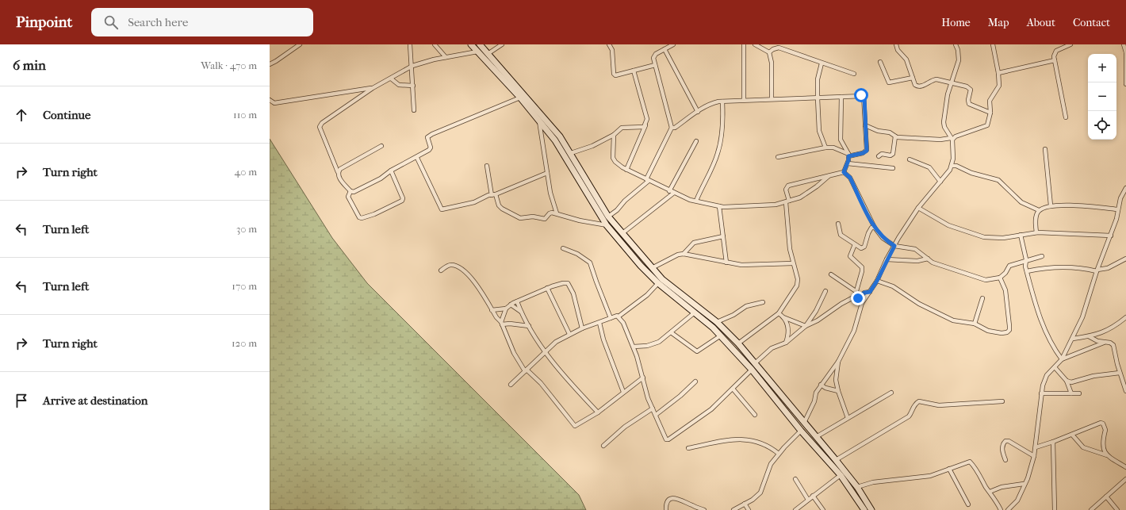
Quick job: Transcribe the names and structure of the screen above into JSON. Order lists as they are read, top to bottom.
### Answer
{
  "page": {
    "header": "Pinpoint",
    "search": "Search here",
    "nav": [
      "Home",
      "Map",
      "About",
      "Contact"
    ],
    "heading": ["6 min", "Walk · 470 m"],
    "map_buttons": ["+", "−"],
    "list": [
      ["Continue", "110 m"],
      ["Turn right", "40 m"],
      ["Turn left", "30 m"],
      ["Turn left", "170 m"],
      ["Turn right", "120 m"],
      "Arrive at destination"
    ]
  }
}
